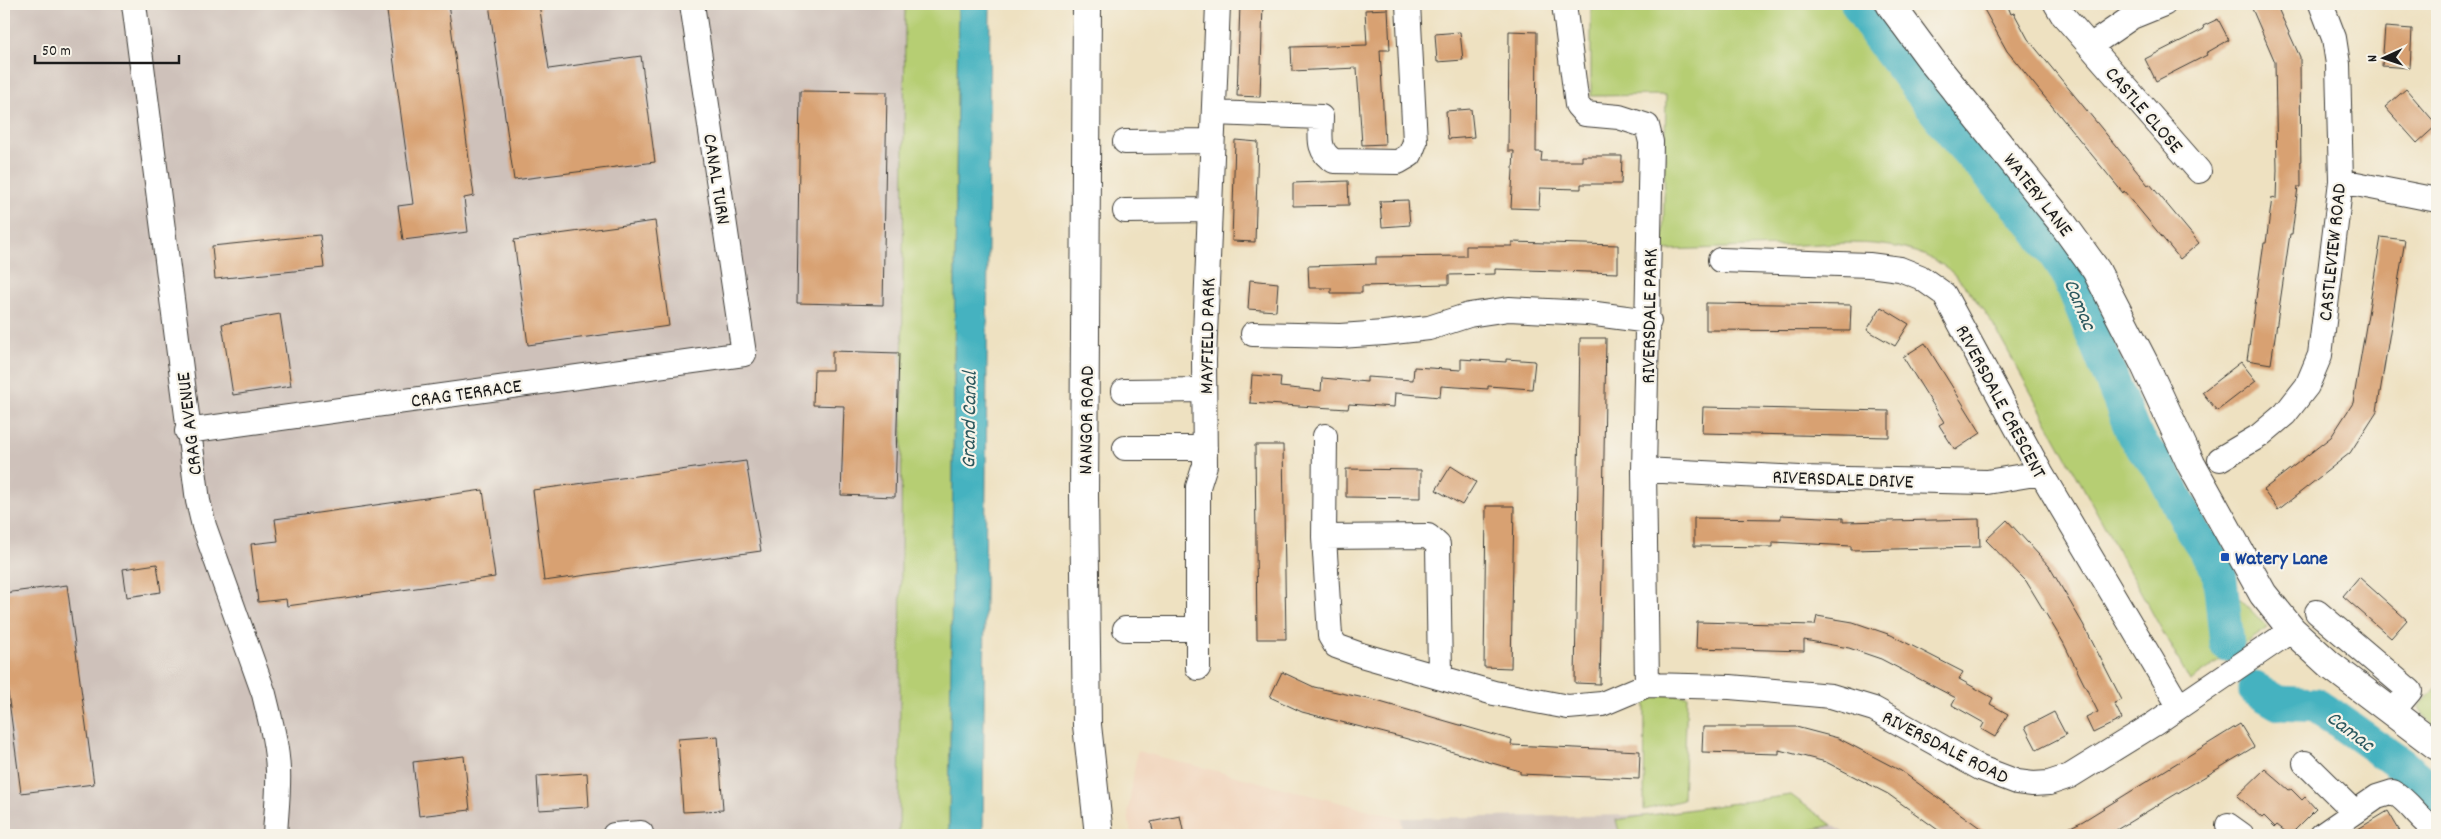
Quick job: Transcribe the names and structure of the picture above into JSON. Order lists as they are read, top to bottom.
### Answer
{
  "streets": {
    "street": [
      "CASTLE CLOSE",
      "CANAL TURN",
      "WATERY LANE",
      "CASTLEVIEW ROAD",
      "RIVERSDALE PARK",
      "MAYFIELD PARK",
      "CRAG TERRACE",
      "RIVERSDALE CRESCENT",
      "NANGOR ROAD",
      "CRAG AVENUE",
      "RIVERSDALE DRIVE",
      "RIVERSDALE ROAD"
    ]
  },
  "crossings": [
    ["CANAL TURN", "CRAG TERRACE"],
    ["WATERY LANE", "RIVERSDALE ROAD"],
    ["RIVERSDALE PARK", "RIVERSDALE DRIVE"],
    ["RIVERSDALE PARK", "RIVERSDALE ROAD"],
    ["CRAG TERRACE", "CRAG AVENUE"],
    ["RIVERSDALE CRESCENT", "RIVERSDALE DRIVE"],
    ["RIVERSDALE CRESCENT", "RIVERSDALE ROAD"]
  ],
  "water": ["Camac", "Grand Canal"],
  "places": {
    "transit": ["Watery Lane"]
  },
  "scale_bar": "50 m",
  "north": "left"
}
